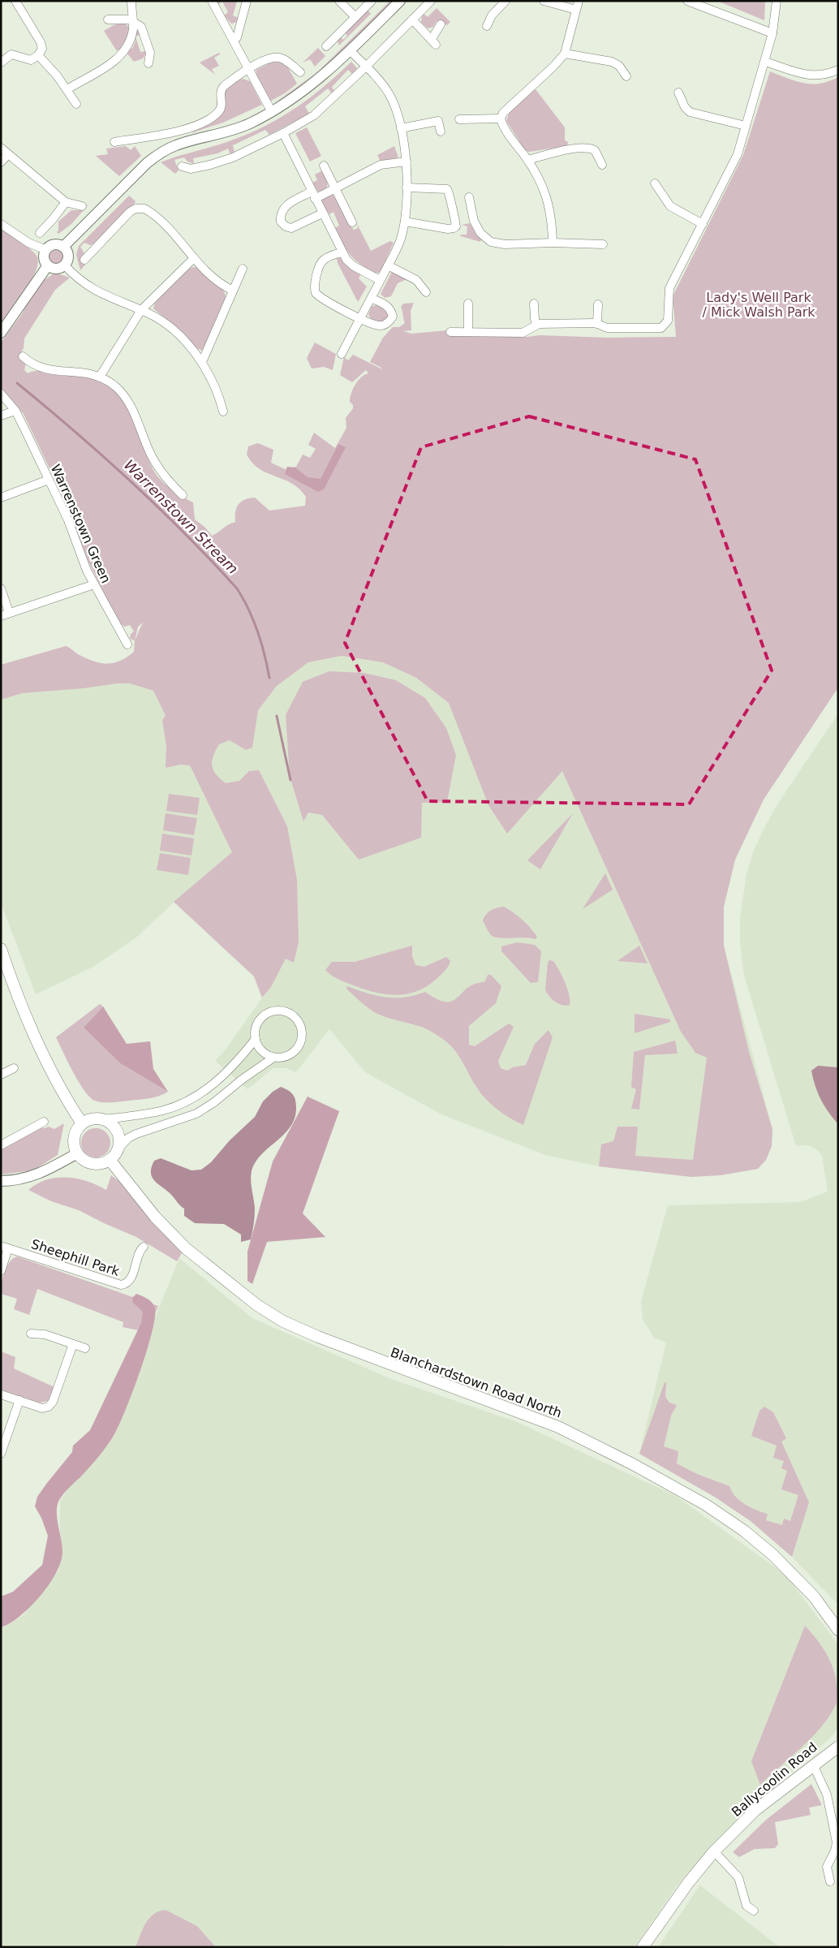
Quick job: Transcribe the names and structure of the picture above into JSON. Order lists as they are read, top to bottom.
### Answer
{
  "streets": {
    "main road": ["Blanchardstown Road North", "Ballycoolin Road"],
    "street": ["Warrenstown Green", "Sheephill Park"]
  },
  "water": ["Warrenstown Stream"],
  "parks": ["Lady's Well Park / Mick Walsh Park"]
}
